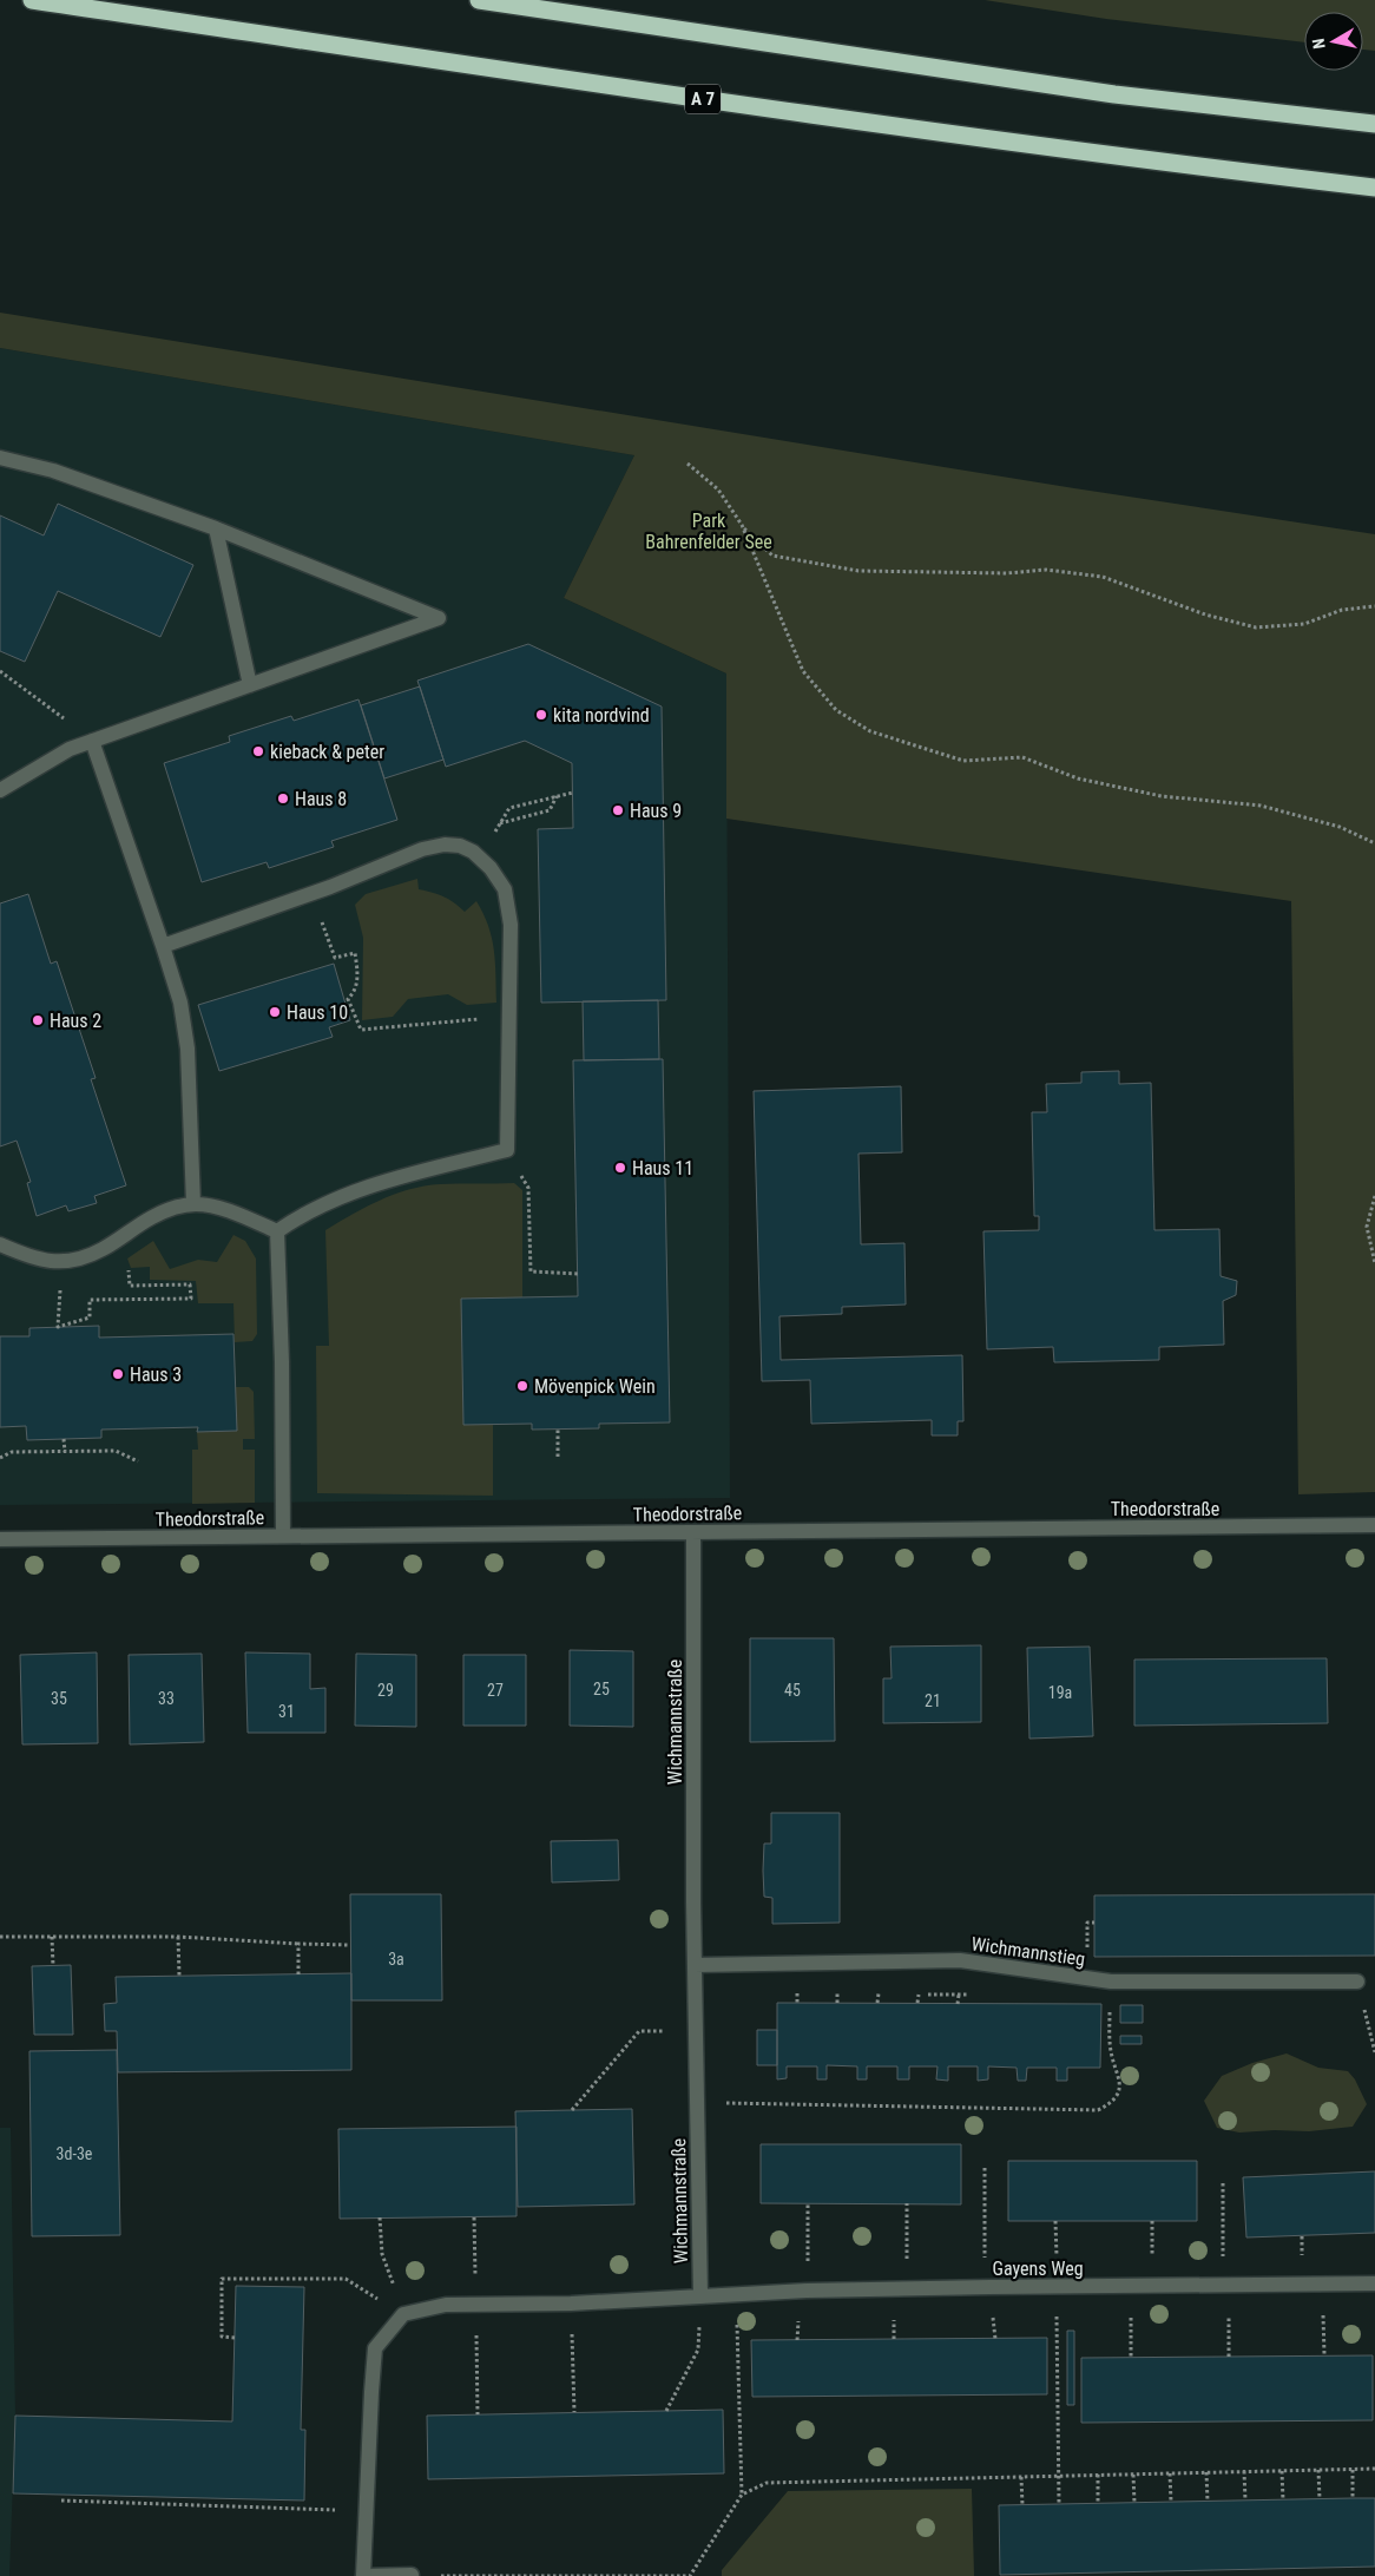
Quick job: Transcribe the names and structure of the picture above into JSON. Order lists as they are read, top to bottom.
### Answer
{
  "streets": {
    "highway": ["A 7"],
    "street": [
      "Theodorstraße",
      "Wichmannstraße",
      "Wichmannstieg",
      "Gayens Weg"
    ]
  },
  "crossings": [
    ["Theodorstraße", "Wichmannstraße"],
    ["Wichmannstraße", "Wichmannstieg"],
    ["Wichmannstraße", "Gayens Weg"]
  ],
  "parks": ["Park Bahrenfelder See"],
  "places": [
    "kita nordvind",
    "kieback & peter",
    "Haus 8",
    "Haus 9",
    "Haus 10",
    "Haus 2",
    "Haus 11",
    "Haus 3",
    "Mövenpick Wein"
  ],
  "house_numbers": [
    "25",
    "29",
    "27",
    "45",
    "19a",
    "35",
    "33",
    "21",
    "31",
    "3a",
    "3d-3e"
  ],
  "north": "left"
}
